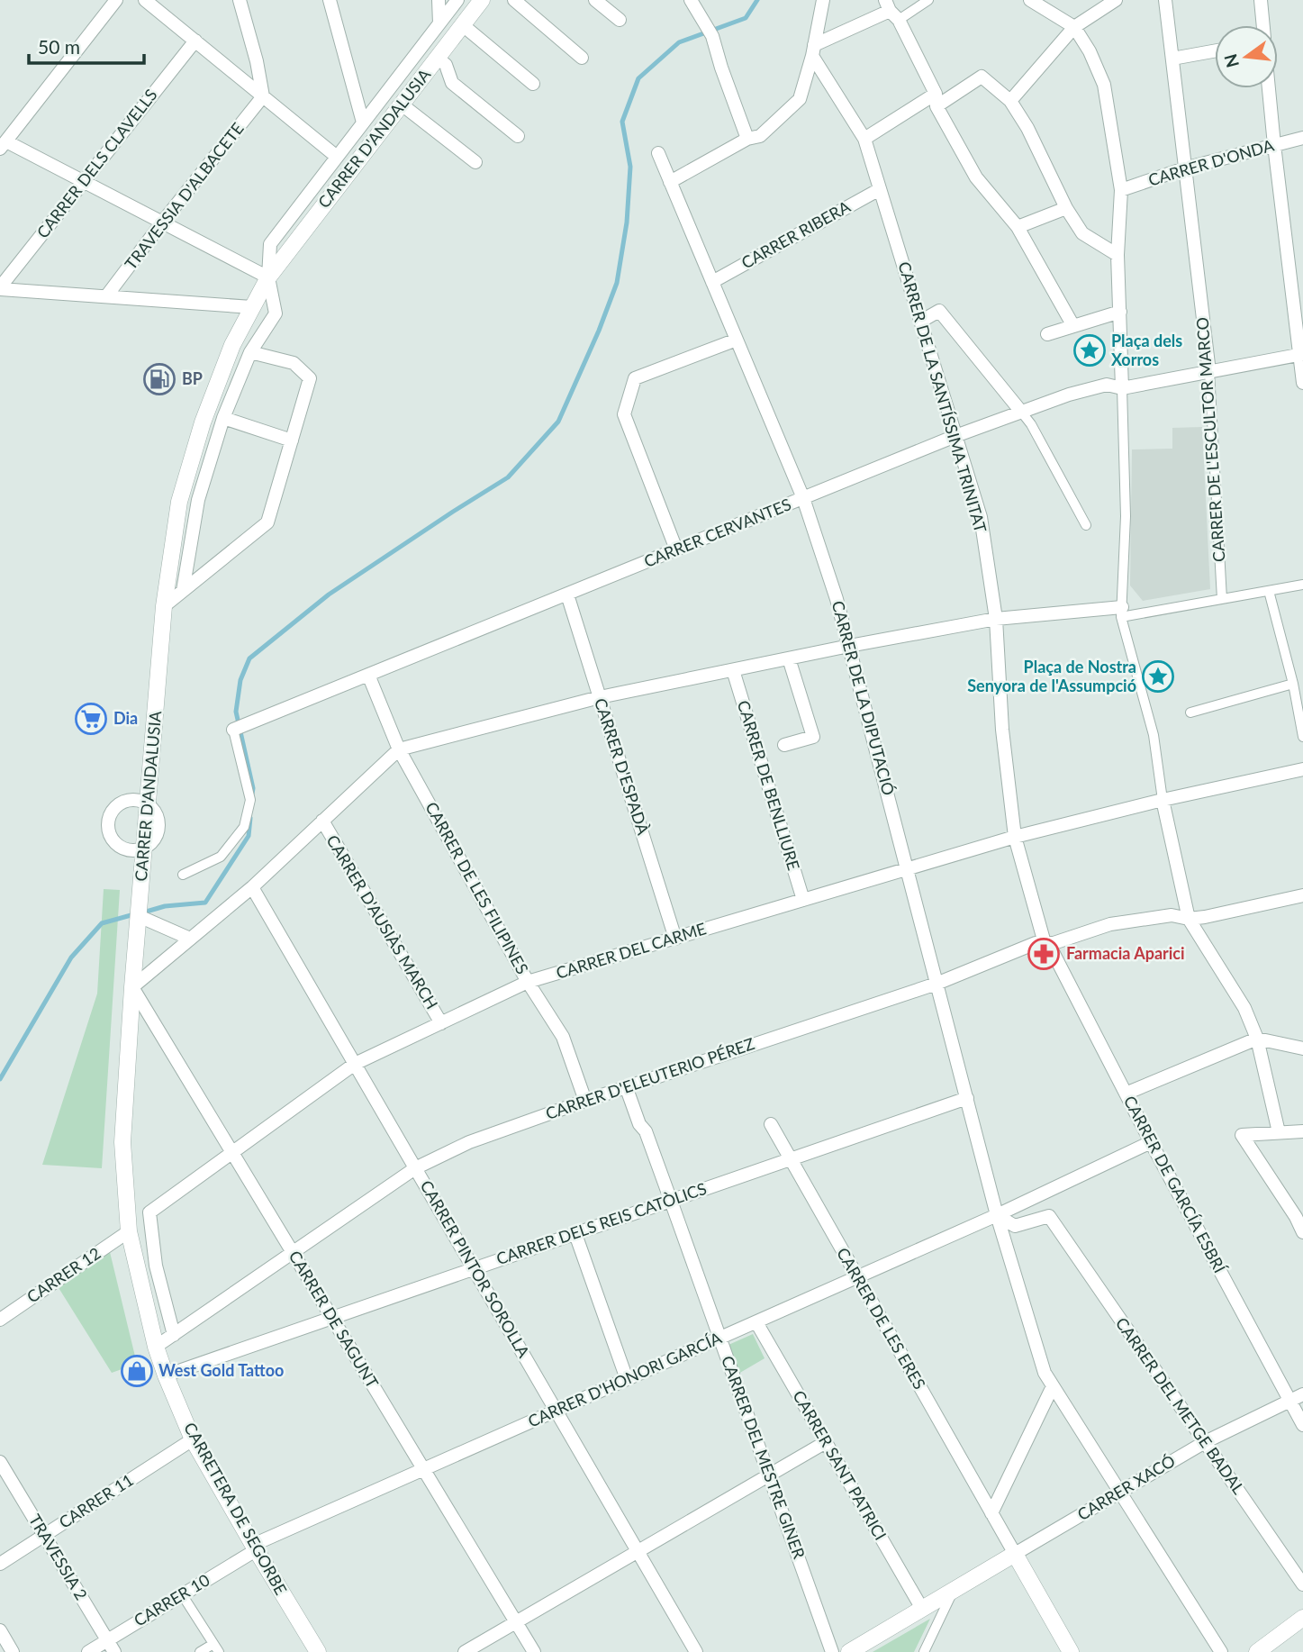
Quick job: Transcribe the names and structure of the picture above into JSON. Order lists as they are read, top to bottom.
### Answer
{
  "streets": {
    "street": [
      "CARRER D'ANDALUSIA",
      "CARRER D'ONDA",
      "CARRER DELS CLAVELLS",
      "TRAVESSIA D'ALBACETE",
      "CARRER RIBERA",
      "CARRER DE LA SANTÍSSIMA TRINITAT",
      "CARRER DE L'ESCULTOR MARCO",
      "CARRER CERVANTES",
      "CARRER DE LA DIPUTACIÓ",
      "CARRER D'ESPADÀ",
      "CARRER DE BENLLIURE",
      "CARRER DE LES FILIPINES",
      "CARRER D'AUSIÀS MARCH",
      "CARRER DEL CARME",
      "CARRER D'ELEUTERIO PÉREZ",
      "CARRER DE GARCÍA ESBRÍ",
      "CARRER DELS REIS CATÒLICS",
      "CARRER PINTOR SOROLLA",
      "CARRER 12",
      "CARRER DE LES ERES",
      "CARRER DE SAGUNT",
      "CARRER D'HONORI GARCÍA",
      "CARRER DEL METGE BADAL",
      "CARRER DEL MESTRE GINER",
      "CARRER SANT PATRICI",
      "CARRER XACÓ",
      "CARRER 11",
      "CARRETERA DE SEGORBE",
      "TRAVESSIA 2",
      "CARRER 10"
    ]
  },
  "crossings": [
    ["CARRER D'ANDALUSIA", "CARRER DE SAGUNT"],
    ["CARRER D'ANDALUSIA", "CARRETERA DE SEGORBE"],
    ["CARRER D'ONDA", "CARRER DE L'ESCULTOR MARCO"],
    ["CARRER RIBERA", "CARRER DE LA SANTÍSSIMA TRINITAT"],
    ["CARRER RIBERA", "CARRER DE LA DIPUTACIÓ"],
    ["CARRER DE LA SANTÍSSIMA TRINITAT", "CARRER CERVANTES"],
    ["CARRER DE LA SANTÍSSIMA TRINITAT", "CARRER DEL CARME"],
    ["CARRER DE LA SANTÍSSIMA TRINITAT", "CARRER D'ELEUTERIO PÉREZ"],
    ["CARRER DE LA SANTÍSSIMA TRINITAT", "CARRER DE GARCÍA ESBRÍ"],
    ["CARRER CERVANTES", "CARRER DE LA DIPUTACIÓ"],
    ["CARRER CERVANTES", "CARRER D'ESPADÀ"],
    ["CARRER CERVANTES", "CARRER DE LES FILIPINES"],
    ["CARRER DE LA DIPUTACIÓ", "CARRER DEL CARME"],
    ["CARRER DE LA DIPUTACIÓ", "CARRER D'ELEUTERIO PÉREZ"],
    ["CARRER DE LA DIPUTACIÓ", "CARRER DELS REIS CATÒLICS"],
    ["CARRER DE LA DIPUTACIÓ", "CARRER D'HONORI GARCÍA"],
    ["CARRER DE LA DIPUTACIÓ", "CARRER DEL METGE BADAL"],
    ["CARRER DE LA DIPUTACIÓ", "CARRER XACÓ"],
    ["CARRER D'ESPADÀ", "CARRER DEL CARME"],
    ["CARRER DE BENLLIURE", "CARRER DEL CARME"],
    ["CARRER DE LES FILIPINES", "CARRER DEL CARME"],
    ["CARRER DE LES FILIPINES", "CARRER D'ELEUTERIO PÉREZ"],
    ["CARRER D'AUSIÀS MARCH", "CARRER DEL CARME"],
    ["CARRER DEL CARME", "CARRER D'ELEUTERIO PÉREZ"],
    ["CARRER DEL CARME", "CARRER PINTOR SOROLLA"],
    ["CARRER DEL CARME", "CARRER DE SAGUNT"],
    ["CARRER D'ELEUTERIO PÉREZ", "CARRER DE GARCÍA ESBRÍ"],
    ["CARRER D'ELEUTERIO PÉREZ", "CARRER PINTOR SOROLLA"],
    ["CARRER D'ELEUTERIO PÉREZ", "CARRER DE SAGUNT"],
    ["CARRER D'ELEUTERIO PÉREZ", "CARRER DEL MESTRE GINER"],
    ["CARRER D'ELEUTERIO PÉREZ", "CARRETERA DE SEGORBE"],
    ["CARRER DE GARCÍA ESBRÍ", "CARRER D'HONORI GARCÍA"],
    ["CARRER DE GARCÍA ESBRÍ", "CARRER XACÓ"],
    ["CARRER DELS REIS CATÒLICS", "CARRER PINTOR SOROLLA"],
    ["CARRER DELS REIS CATÒLICS", "CARRER DE LES ERES"],
    ["CARRER DELS REIS CATÒLICS", "CARRER DE SAGUNT"],
    ["CARRER DELS REIS CATÒLICS", "CARRER DEL MESTRE GINER"],
    ["CARRER DELS REIS CATÒLICS", "CARRETERA DE SEGORBE"],
    ["CARRER PINTOR SOROLLA", "CARRER D'HONORI GARCÍA"],
    ["CARRER 12", "CARRETERA DE SEGORBE"],
    ["CARRER DE LES ERES", "CARRER D'HONORI GARCÍA"],
    ["CARRER DE LES ERES", "CARRER XACÓ"],
    ["CARRER DE SAGUNT", "CARRER D'HONORI GARCÍA"],
    ["CARRER DE SAGUNT", "CARRETERA DE SEGORBE"],
    ["CARRER D'HONORI GARCÍA", "CARRER DEL METGE BADAL"],
    ["CARRER D'HONORI GARCÍA", "CARRER DEL MESTRE GINER"],
    ["CARRER D'HONORI GARCÍA", "CARRER SANT PATRICI"],
    ["CARRER D'HONORI GARCÍA", "CARRETERA DE SEGORBE"],
    ["CARRER D'HONORI GARCÍA", "CARRER 10"],
    ["CARRER DEL METGE BADAL", "CARRER XACÓ"],
    ["CARRER SANT PATRICI", "CARRER XACÓ"],
    ["CARRER 11", "CARRETERA DE SEGORBE"],
    ["CARRER 11", "TRAVESSIA 2"],
    ["CARRETERA DE SEGORBE", "CARRER 10"],
    ["TRAVESSIA 2", "CARRER 10"]
  ],
  "places": {
    "place": ["Plaça dels Xorros", "Plaça de Nostra Senyora de l'Assumpció"],
    "fuel station": ["BP"],
    "supermarket": ["Dia"],
    "pharmacy": ["Farmacia Aparici"],
    "shop": ["West Gold Tattoo"]
  },
  "scale_bar": "50 m",
  "north": "left"
}
